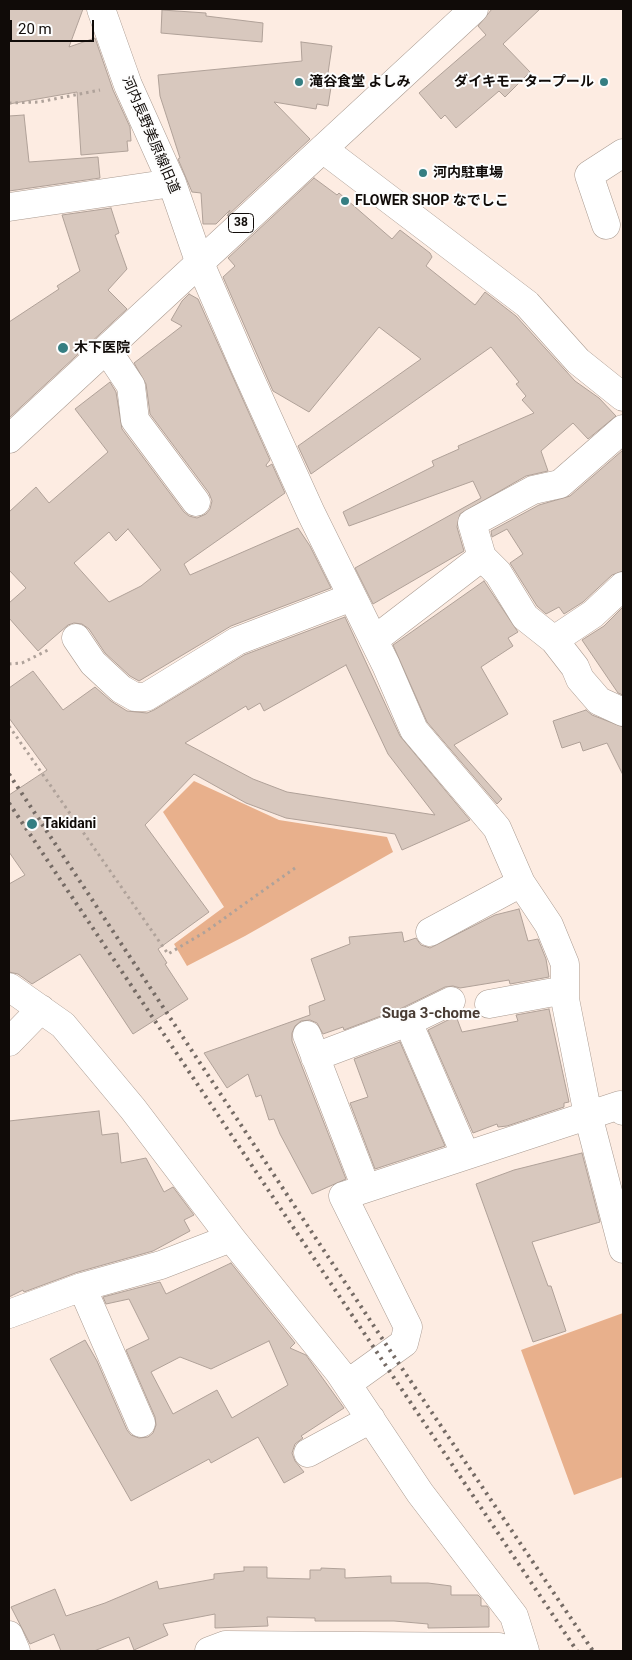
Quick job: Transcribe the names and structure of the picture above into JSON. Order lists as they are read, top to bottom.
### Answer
{
  "streets": {
    "street": ["河内長野美原線旧道", "38"]
  },
  "crossings": [
    ["河内長野美原線旧道", "38"]
  ],
  "districts": ["Suga 3-chome"],
  "places": [
    "滝谷食堂 よしみ",
    "ダイキモータープール",
    "河内駐車場",
    "FLOWER SHOP なでしこ",
    "木下医院",
    "Takidani"
  ],
  "scale_bar": "20 m"
}
